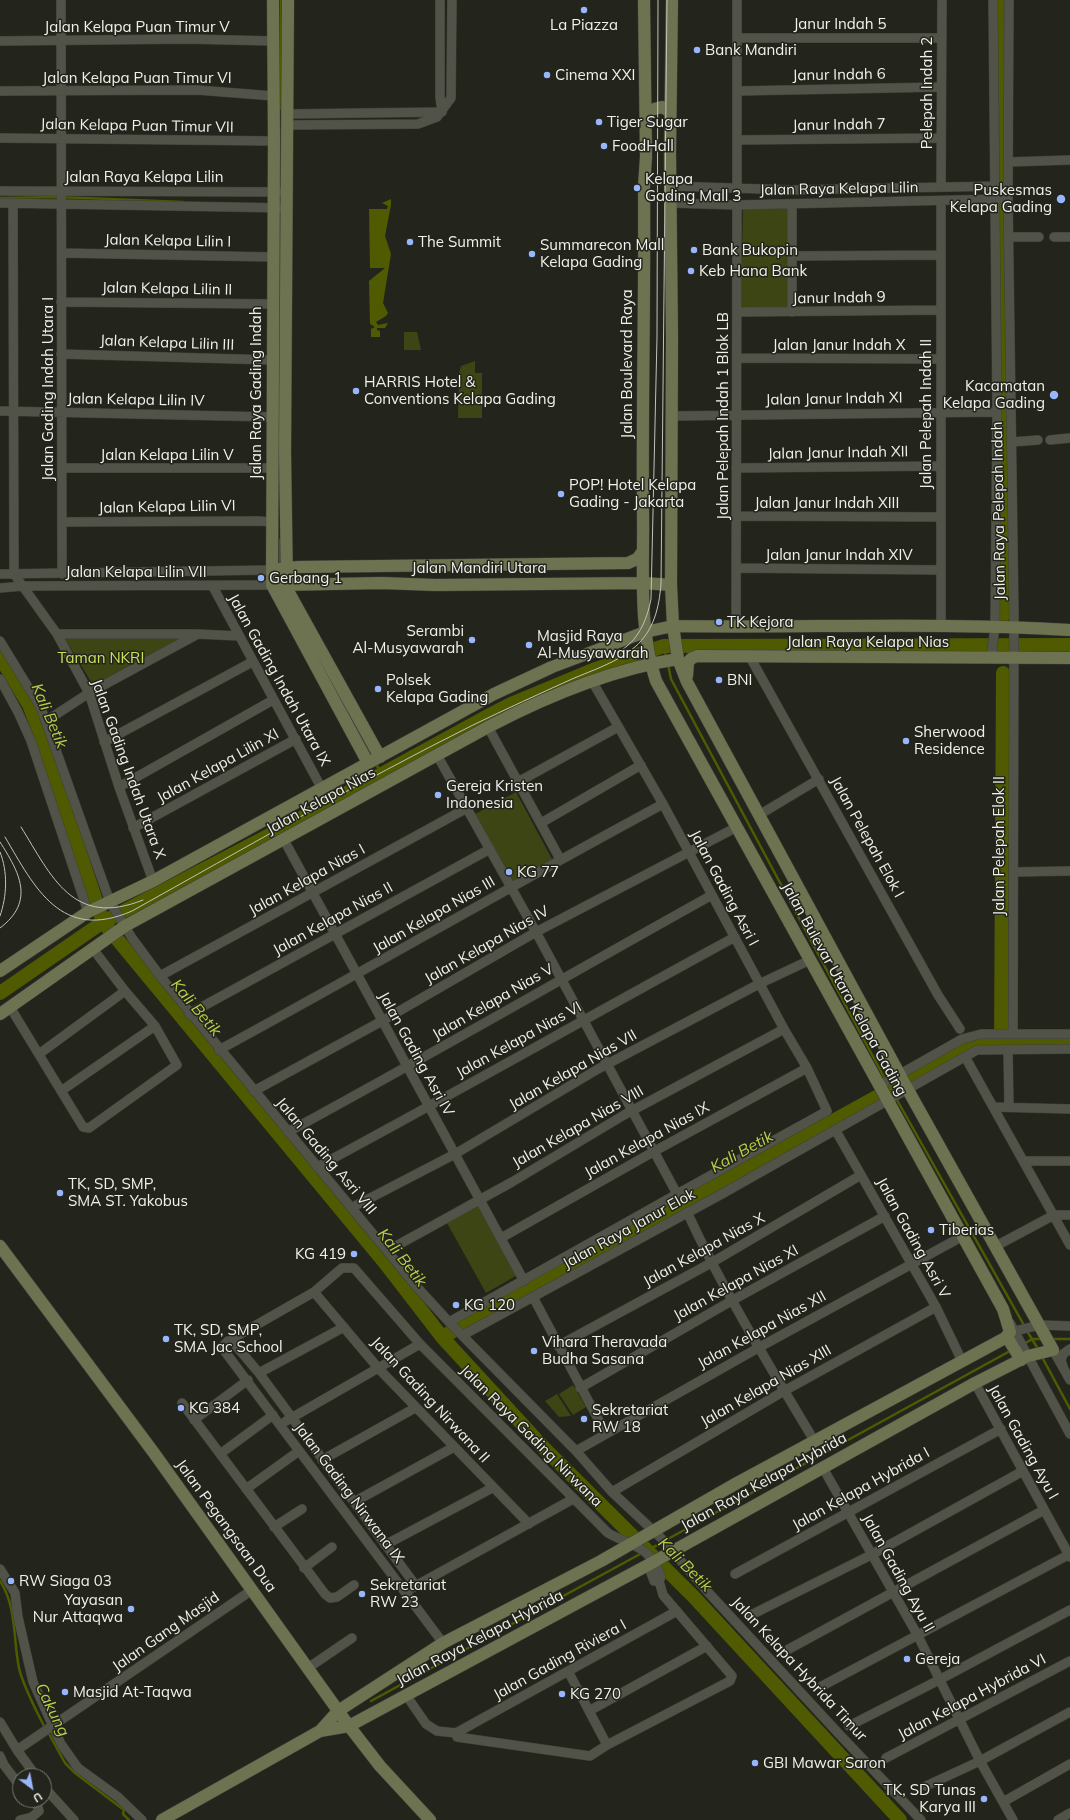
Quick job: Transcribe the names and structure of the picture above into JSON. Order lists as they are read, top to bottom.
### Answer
{
  "streets": {
    "main road": [
      "Jalan Boulevard Raya",
      "Jalan Raya Gading Indah",
      "Jalan Mandiri Utara",
      "Jalan Raya Kelapa Nias",
      "Jalan Kelapa Nias",
      "Jalan Bulevar Utara Kelapa Gading",
      "Jalan Raya Kelapa Hybrida",
      "Jalan Pegangsaan Dua"
    ],
    "street": [
      "Janur Indah 5",
      "Jalan Kelapa Puan Timur V",
      "Janur Indah 6",
      "Jalan Kelapa Puan Timur VI",
      "Pelepah Indah 2",
      "Janur Indah 7",
      "Jalan Kelapa Puan Timur VII",
      "Jalan Raya Kelapa Lilin",
      "Jalan Kelapa Lilin I",
      "Jalan Kelapa Lilin II",
      "Janur Indah 9",
      "Jalan Kelapa Lilin III",
      "Jalan Janur Indah X",
      "Jalan Gading Indah Utara I",
      "Jalan Janur Indah XI",
      "Jalan Kelapa Lilin IV",
      "Jalan Pelepah Indah II",
      "Jalan Pelepah Indah 1 Blok LB",
      "Jalan Janur Indah XII",
      "Jalan Kelapa Lilin V",
      "Jalan Janur Indah XIII",
      "Jalan Kelapa Lilin VI",
      "Jalan Raya Pelepah Indah",
      "Jalan Janur Indah XIV",
      "Jalan Kelapa Lilin VII",
      "Jalan Gading Indah Utara IX",
      "Jalan Kelapa Lilin XI",
      "Jalan Gading Indah Utara X",
      "Jalan Pelepah Elok I",
      "Jalan Pelepah Elok II",
      "Jalan Kelapa Nias I",
      "Jalan Gading Asri I",
      "Jalan Kelapa Nias III",
      "Jalan Kelapa Nias II",
      "Jalan Kelapa Nias IV",
      "Jalan Kelapa Nias V",
      "Jalan Kelapa Nias VI",
      "Jalan Gading Asri IV",
      "Jalan Kelapa Nias VII",
      "Jalan Kelapa Nias VIII",
      "Jalan Kelapa Nias IX",
      "Jalan Gading Asri VIII",
      "Jalan Raya Janur Elok",
      "Jalan Gading Asri V",
      "Jalan Kelapa Nias X",
      "Jalan Kelapa Nias XI",
      "Jalan Kelapa Nias XII",
      "Jalan Kelapa Nias XIII",
      "Jalan Gading Nirwana II",
      "Jalan Raya Gading Nirwana",
      "Jalan Gading Ayu I",
      "Jalan Kelapa Hybrida I",
      "Jalan Gading Nirwana IX",
      "Jalan Gading Ayu II",
      "Jalan Gang Masjid",
      "Jalan Gading Riviera I",
      "Jalan Kelapa Hybrida Timur",
      "Jalan Kelapa Hybrida VI"
    ]
  },
  "crossings": [
    ["Janur Indah 5", "Pelepah Indah 2"],
    ["Jalan Kelapa Puan Timur V", "Jalan Gading Indah Utara I"],
    ["Jalan Kelapa Puan Timur V", "Jalan Raya Gading Indah"],
    ["Janur Indah 6", "Pelepah Indah 2"],
    ["Jalan Kelapa Puan Timur VI", "Jalan Gading Indah Utara I"],
    ["Jalan Kelapa Puan Timur VI", "Jalan Raya Gading Indah"],
    ["Pelepah Indah 2", "Janur Indah 7"],
    ["Pelepah Indah 2", "Jalan Raya Kelapa Lilin"],
    ["Jalan Kelapa Puan Timur VII", "Jalan Gading Indah Utara I"],
    ["Jalan Kelapa Puan Timur VII", "Jalan Raya Gading Indah"],
    ["Jalan Raya Kelapa Lilin", "Jalan Gading Indah Utara I"],
    ["Jalan Raya Kelapa Lilin", "Jalan Raya Gading Indah"],
    ["Jalan Raya Kelapa Lilin", "Jalan Pelepah Indah II"],
    ["Jalan Raya Kelapa Lilin", "Jalan Pelepah Indah 1 Blok LB"],
    ["Jalan Raya Kelapa Lilin", "Jalan Raya Pelepah Indah"],
    ["Jalan Kelapa Lilin I", "Jalan Gading Indah Utara I"],
    ["Jalan Kelapa Lilin I", "Jalan Raya Gading Indah"],
    ["Jalan Kelapa Lilin II", "Jalan Gading Indah Utara I"],
    ["Jalan Kelapa Lilin II", "Jalan Raya Gading Indah"],
    ["Janur Indah 9", "Jalan Pelepah Indah II"],
    ["Janur Indah 9", "Jalan Pelepah Indah 1 Blok LB"],
    ["Jalan Kelapa Lilin III", "Jalan Gading Indah Utara I"],
    ["Jalan Kelapa Lilin III", "Jalan Raya Gading Indah"],
    ["Jalan Janur Indah X", "Jalan Pelepah Indah II"],
    ["Jalan Janur Indah X", "Jalan Pelepah Indah 1 Blok LB"],
    ["Jalan Boulevard Raya", "Jalan Mandiri Utara"],
    ["Jalan Boulevard Raya", "Jalan Kelapa Nias"],
    ["Jalan Boulevard Raya", "Jalan Bulevar Utara Kelapa Gading"],
    ["Jalan Gading Indah Utara I", "Jalan Kelapa Lilin IV"],
    ["Jalan Gading Indah Utara I", "Jalan Kelapa Lilin V"],
    ["Jalan Gading Indah Utara I", "Jalan Kelapa Lilin VI"],
    ["Jalan Gading Indah Utara I", "Jalan Kelapa Lilin VII"],
    ["Jalan Raya Gading Indah", "Jalan Kelapa Lilin IV"],
    ["Jalan Raya Gading Indah", "Jalan Kelapa Lilin V"],
    ["Jalan Raya Gading Indah", "Jalan Kelapa Lilin VI"],
    ["Jalan Raya Gading Indah", "Jalan Mandiri Utara"],
    ["Jalan Raya Gading Indah", "Jalan Kelapa Lilin VII"],
    ["Jalan Raya Gading Indah", "Jalan Kelapa Nias"],
    ["Jalan Janur Indah XI", "Jalan Pelepah Indah II"],
    ["Jalan Janur Indah XI", "Jalan Pelepah Indah 1 Blok LB"],
    ["Jalan Janur Indah XI", "Jalan Raya Pelepah Indah"],
    ["Jalan Pelepah Indah II", "Jalan Janur Indah XII"],
    ["Jalan Pelepah Indah II", "Jalan Janur Indah XIII"],
    ["Jalan Pelepah Indah II", "Jalan Janur Indah XIV"],
    ["Jalan Pelepah Indah II", "Jalan Raya Kelapa Nias"],
    ["Jalan Pelepah Indah 1 Blok LB", "Jalan Janur Indah XII"],
    ["Jalan Pelepah Indah 1 Blok LB", "Jalan Janur Indah XIII"],
    ["Jalan Pelepah Indah 1 Blok LB", "Jalan Janur Indah XIV"],
    ["Jalan Pelepah Indah 1 Blok LB", "Jalan Raya Kelapa Nias"],
    ["Jalan Raya Pelepah Indah", "Jalan Raya Kelapa Nias"],
    ["Jalan Raya Pelepah Indah", "Jalan Pelepah Elok II"],
    ["Jalan Mandiri Utara", "Jalan Kelapa Lilin VII"],
    ["Jalan Kelapa Lilin VII", "Jalan Gading Indah Utara IX"],
    ["Jalan Kelapa Lilin VII", "Jalan Gading Indah Utara X"],
    ["Jalan Raya Kelapa Nias", "Jalan Kelapa Nias"],
    ["Jalan Raya Kelapa Nias", "Jalan Pelepah Elok I"],
    ["Jalan Raya Kelapa Nias", "Jalan Pelepah Elok II"],
    ["Jalan Raya Kelapa Nias", "Jalan Bulevar Utara Kelapa Gading"],
    ["Jalan Gading Indah Utara IX", "Jalan Kelapa Lilin XI"],
    ["Jalan Gading Indah Utara IX", "Jalan Kelapa Nias"],
    ["Jalan Kelapa Lilin XI", "Jalan Gading Indah Utara X"],
    ["Jalan Gading Indah Utara X", "Jalan Kelapa Nias"],
    ["Jalan Kelapa Nias", "Jalan Gading Asri I"],
    ["Jalan Kelapa Nias", "Jalan Bulevar Utara Kelapa Gading"],
    ["Jalan Kelapa Nias", "Jalan Gading Asri IV"],
    ["Jalan Kelapa Nias", "Jalan Gading Asri VIII"],
    ["Jalan Pelepah Elok II", "Jalan Raya Janur Elok"],
    ["Jalan Kelapa Nias I", "Jalan Gading Asri IV"],
    ["Jalan Kelapa Nias I", "Jalan Gading Asri VIII"],
    ["Jalan Gading Asri I", "Jalan Kelapa Nias III"],
    ["Jalan Gading Asri I", "Jalan Kelapa Nias IV"],
    ["Jalan Gading Asri I", "Jalan Kelapa Nias V"],
    ["Jalan Gading Asri I", "Jalan Kelapa Nias VI"],
    ["Jalan Gading Asri I", "Jalan Kelapa Nias VII"],
    ["Jalan Gading Asri I", "Jalan Kelapa Nias VIII"],
    ["Jalan Gading Asri I", "Jalan Kelapa Nias IX"],
    ["Jalan Gading Asri I", "Jalan Raya Janur Elok"],
    ["Jalan Kelapa Nias III", "Jalan Gading Asri IV"],
    ["Jalan Kelapa Nias III", "Jalan Gading Asri VIII"],
    ["Jalan Kelapa Nias II", "Jalan Gading Asri IV"],
    ["Jalan Kelapa Nias II", "Jalan Gading Asri VIII"],
    ["Jalan Kelapa Nias IV", "Jalan Bulevar Utara Kelapa Gading"],
    ["Jalan Kelapa Nias IV", "Jalan Gading Asri IV"],
    ["Jalan Kelapa Nias IV", "Jalan Gading Asri VIII"],
    ["Jalan Bulevar Utara Kelapa Gading", "Jalan Kelapa Nias VII"],
    ["Jalan Bulevar Utara Kelapa Gading", "Jalan Raya Janur Elok"],
    ["Jalan Bulevar Utara Kelapa Gading", "Jalan Kelapa Nias XII"],
    ["Jalan Bulevar Utara Kelapa Gading", "Jalan Raya Kelapa Hybrida"],
    ["Jalan Kelapa Nias V", "Jalan Gading Asri IV"],
    ["Jalan Kelapa Nias V", "Jalan Gading Asri VIII"],
    ["Jalan Kelapa Nias VI", "Jalan Gading Asri IV"],
    ["Jalan Kelapa Nias VI", "Jalan Gading Asri VIII"],
    ["Jalan Gading Asri IV", "Jalan Kelapa Nias VII"],
    ["Jalan Gading Asri IV", "Jalan Kelapa Nias VIII"],
    ["Jalan Gading Asri IV", "Jalan Kelapa Nias IX"],
    ["Jalan Gading Asri IV", "Jalan Raya Janur Elok"],
    ["Jalan Kelapa Nias VII", "Jalan Gading Asri VIII"],
    ["Jalan Kelapa Nias VIII", "Jalan Gading Asri VIII"],
    ["Jalan Gading Asri VIII", "Jalan Raya Janur Elok"],
    ["Jalan Gading Asri VIII", "Jalan Kelapa Nias XII"],
    ["Jalan Gading Asri VIII", "Jalan Kelapa Nias XIII"],
    ["Jalan Gading Asri VIII", "Jalan Raya Kelapa Hybrida"],
    ["Jalan Gading Asri VIII", "Jalan Kelapa Hybrida Timur"],
    ["Jalan Raya Janur Elok", "Jalan Gading Asri V"],
    ["Jalan Gading Asri V", "Jalan Kelapa Nias X"],
    ["Jalan Gading Asri V", "Jalan Kelapa Nias XI"],
    ["Jalan Gading Asri V", "Jalan Kelapa Nias XII"],
    ["Jalan Gading Asri V", "Jalan Kelapa Nias XIII"],
    ["Jalan Gading Asri V", "Jalan Raya Kelapa Hybrida"],
    ["Jalan Gading Nirwana II", "Jalan Raya Gading Nirwana"],
    ["Jalan Raya Gading Nirwana", "Jalan Raya Kelapa Hybrida"],
    ["Jalan Gading Ayu I", "Jalan Raya Kelapa Hybrida"],
    ["Jalan Gading Ayu I", "Jalan Kelapa Hybrida I"],
    ["Jalan Raya Kelapa Hybrida", "Jalan Gading Nirwana IX"],
    ["Jalan Raya Kelapa Hybrida", "Jalan Pegangsaan Dua"],
    ["Jalan Raya Kelapa Hybrida", "Jalan Gading Ayu II"],
    ["Jalan Raya Kelapa Hybrida", "Jalan Kelapa Hybrida Timur"],
    ["Jalan Kelapa Hybrida I", "Jalan Gading Ayu II"],
    ["Jalan Pegangsaan Dua", "Jalan Gang Masjid"],
    ["Jalan Gading Ayu II", "Jalan Kelapa Hybrida VI"]
  ],
  "water": ["Kali Betik", "Cakung"],
  "parks": ["Taman NKRI"],
  "places": [
    "La Piazza",
    "Bank Mandiri",
    "Cinema XXI",
    "Tiger Sugar",
    "FoodHall",
    "Kelapa Gading Mall 3",
    "Puskesmas Kelapa Gading",
    "The Summit",
    "Bank Bukopin",
    "Summarecon Mall Kelapa Gading",
    "Keb Hana Bank",
    "HARRIS Hotel & Conventions Kelapa Gading",
    "Kacamatan Kelapa Gading",
    "POP! Hotel Kelapa Gading - Jakarta",
    "Gerbang 1",
    "TK Kejora",
    "Serambi Al-Musyawarah",
    "Masjid Raya Al-Musyawarah",
    "BNI",
    "Polsek Kelapa Gading",
    "Sherwood Residence",
    "Gereja Kristen Indonesia",
    "KG 77",
    "TK, SD, SMP, SMA ST. Yakobus",
    "Tiberias",
    "KG 419",
    "KG 120",
    "TK, SD, SMP, SMA Jac School",
    "Vihara Theravada Budha Sasana",
    "KG 384",
    "Sekretariat RW 18",
    "RW Siaga 03",
    "Sekretariat RW 23",
    "Yayasan Nur Attaqwa",
    "Gereja",
    "Masjid At-Taqwa",
    "KG 270",
    "GBI Mawar Saron",
    "TK, SD Tunas Karya III"
  ],
  "north": "bottom right"
}
